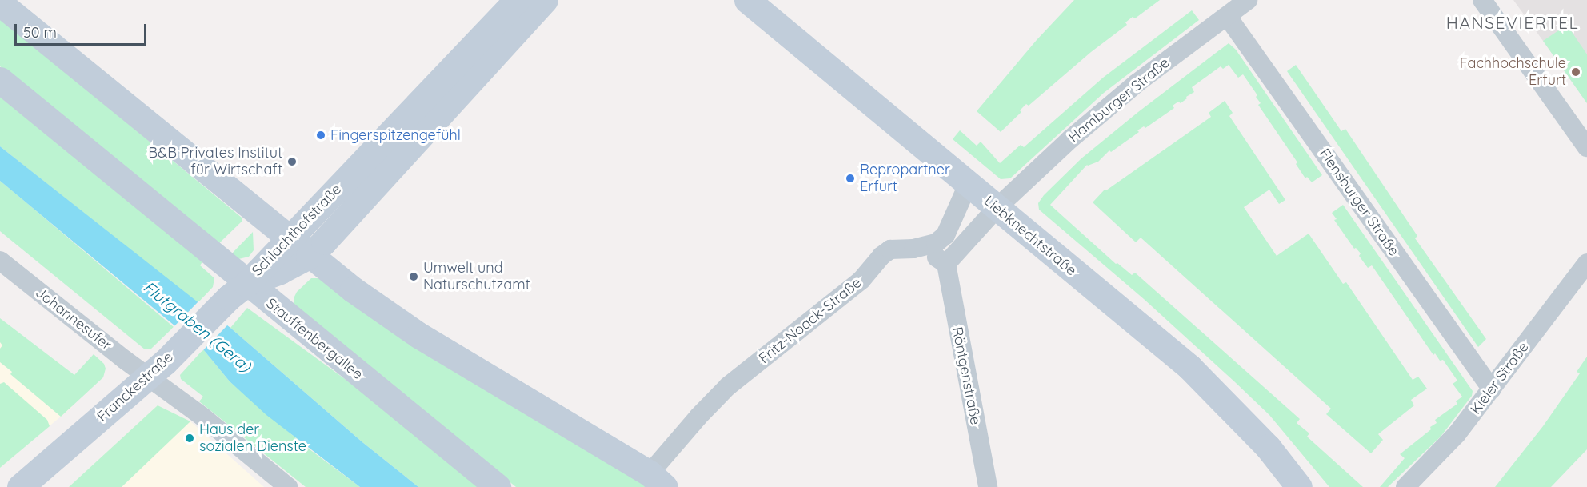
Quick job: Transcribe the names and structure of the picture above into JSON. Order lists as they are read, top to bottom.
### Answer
{
  "streets": {
    "main road": [
      "Schlachthofstraße",
      "Liebknechtstraße",
      "Stauffenbergallee",
      "Franckestraße"
    ],
    "street": [
      "Hamburger Straße",
      "Flensburger Straße",
      "Johannesufer",
      "Fritz-Noack-Straße",
      "Röntgenstraße",
      "Kieler Straße"
    ]
  },
  "crossings": [
    ["Hamburger Straße", "Flensburger Straße"],
    ["Hamburger Straße", "Liebknechtstraße"],
    ["Flensburger Straße", "Kieler Straße"],
    ["Schlachthofstraße", "Stauffenbergallee"],
    ["Schlachthofstraße", "Franckestraße"],
    ["Liebknechtstraße", "Fritz-Noack-Straße"],
    ["Johannesufer", "Franckestraße"],
    ["Stauffenbergallee", "Franckestraße"]
  ],
  "districts": ["HANSEVIERTEL"],
  "water": ["Flutgraben (Gera)"],
  "places": [
    "Fachhochschule Erfurt",
    "Fingerspitzengefühl",
    "B&B Privates Institut für Wirtschaft",
    "Repropartner Erfurt",
    "Umwelt und Naturschutzamt",
    "Haus der sozialen Dienste"
  ],
  "scale_bar": "50 m"
}
